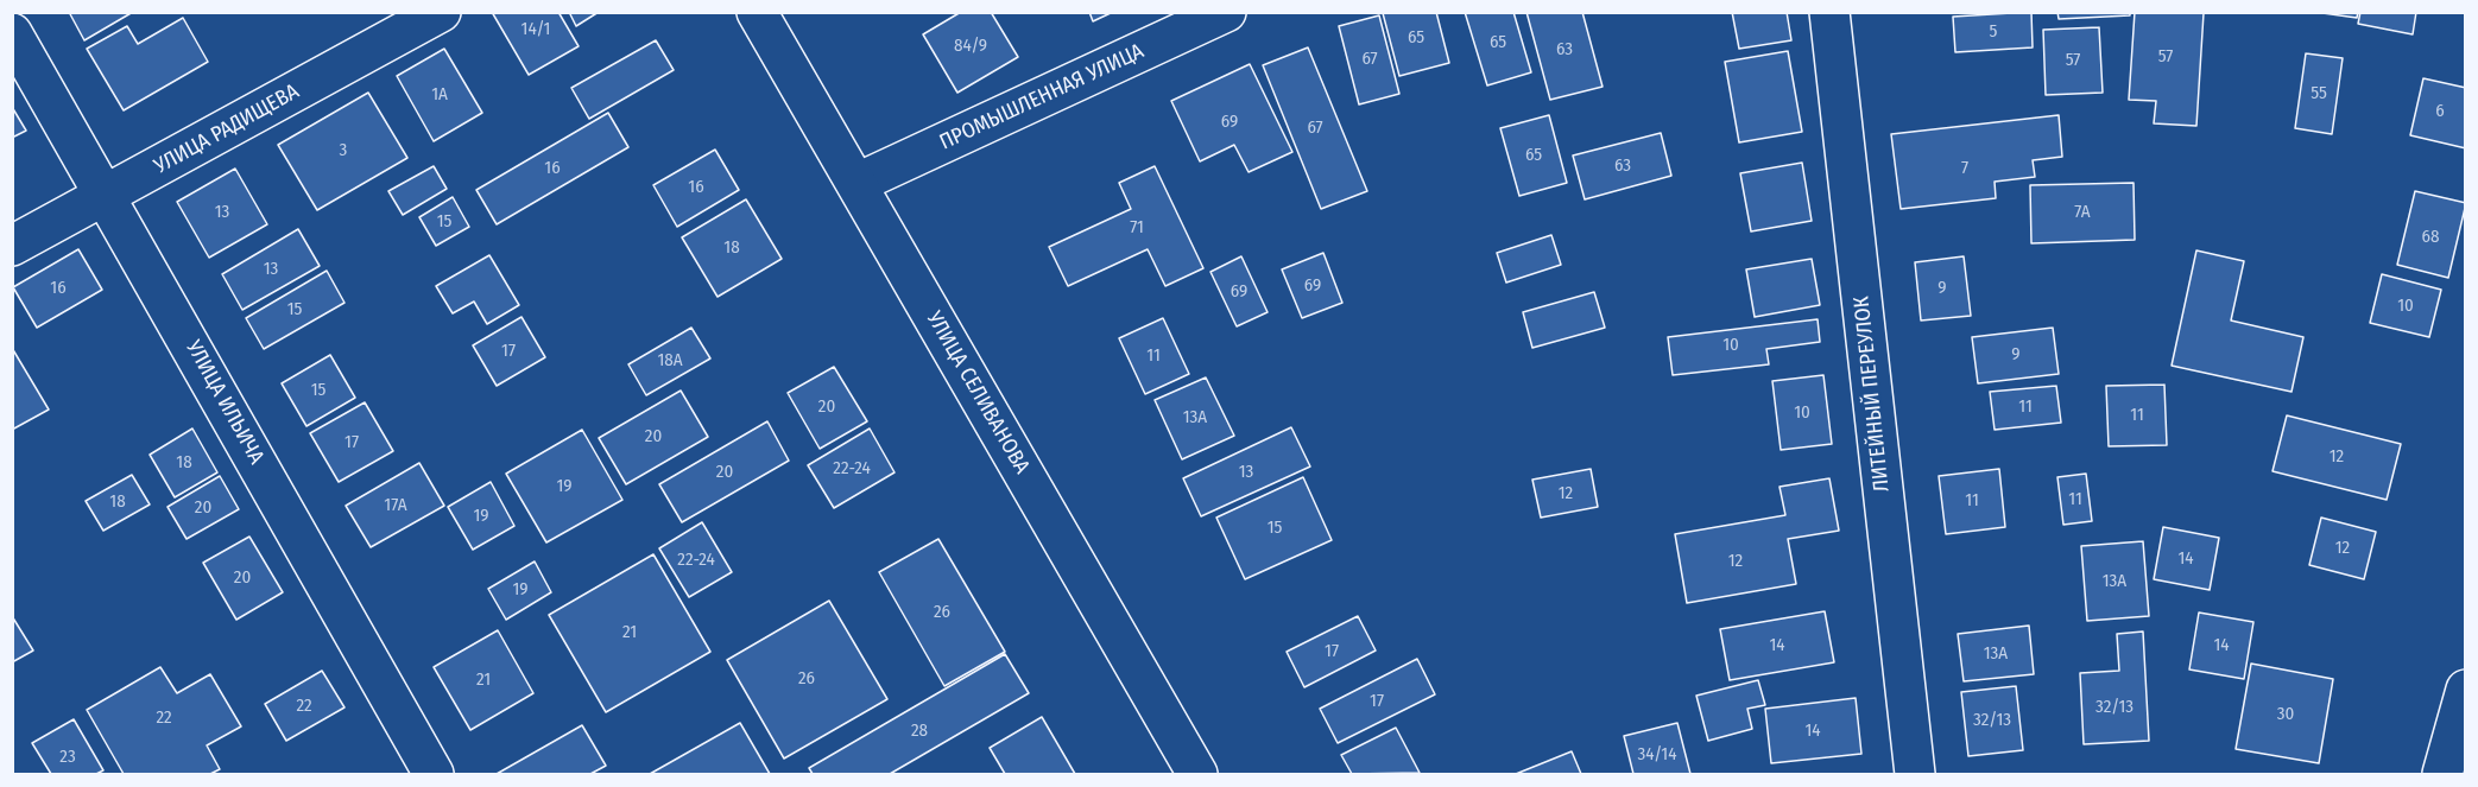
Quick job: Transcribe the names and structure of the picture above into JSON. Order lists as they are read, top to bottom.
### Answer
{
  "streets": {
    "street": [
      "ПРОМЫШЛЕННАЯ УЛИЦА",
      "УЛИЦА РАДИЩЕВА",
      "УЛИЦА СЕЛИВАНОВА",
      "ЛИТЕЙНЫЙ ПЕРЕУЛОК",
      "УЛИЦА ИЛЬИЧА"
    ]
  },
  "crossings": [
    ["ПРОМЫШЛЕННАЯ УЛИЦА", "УЛИЦА СЕЛИВАНОВА"],
    ["УЛИЦА РАДИЩЕВА", "УЛИЦА ИЛЬИЧА"]
  ],
  "house_numbers": [
    "14/1",
    "5",
    "65",
    "65",
    "84/9",
    "63",
    "57",
    "67",
    "57",
    "55",
    "1А",
    "6",
    "69",
    "67",
    "3",
    "65",
    "63",
    "16",
    "7",
    "16",
    "13",
    "7А",
    "15",
    "71",
    "68",
    "18",
    "13",
    "69",
    "16",
    "9",
    "69",
    "10",
    "15",
    "10",
    "17",
    "9",
    "11",
    "18А",
    "15",
    "20",
    "11",
    "10",
    "11",
    "13А",
    "20",
    "17",
    "12",
    "18",
    "22-24",
    "20",
    "13",
    "19",
    "12",
    "11",
    "11",
    "18",
    "17А",
    "20",
    "19",
    "15",
    "12",
    "14",
    "22-24",
    "12",
    "20",
    "13А",
    "19",
    "26",
    "21",
    "14",
    "14",
    "17",
    "13А",
    "26",
    "21",
    "17",
    "22",
    "32/13",
    "30",
    "22",
    "32/13",
    "28",
    "14",
    "34/14",
    "23"
  ]
}
